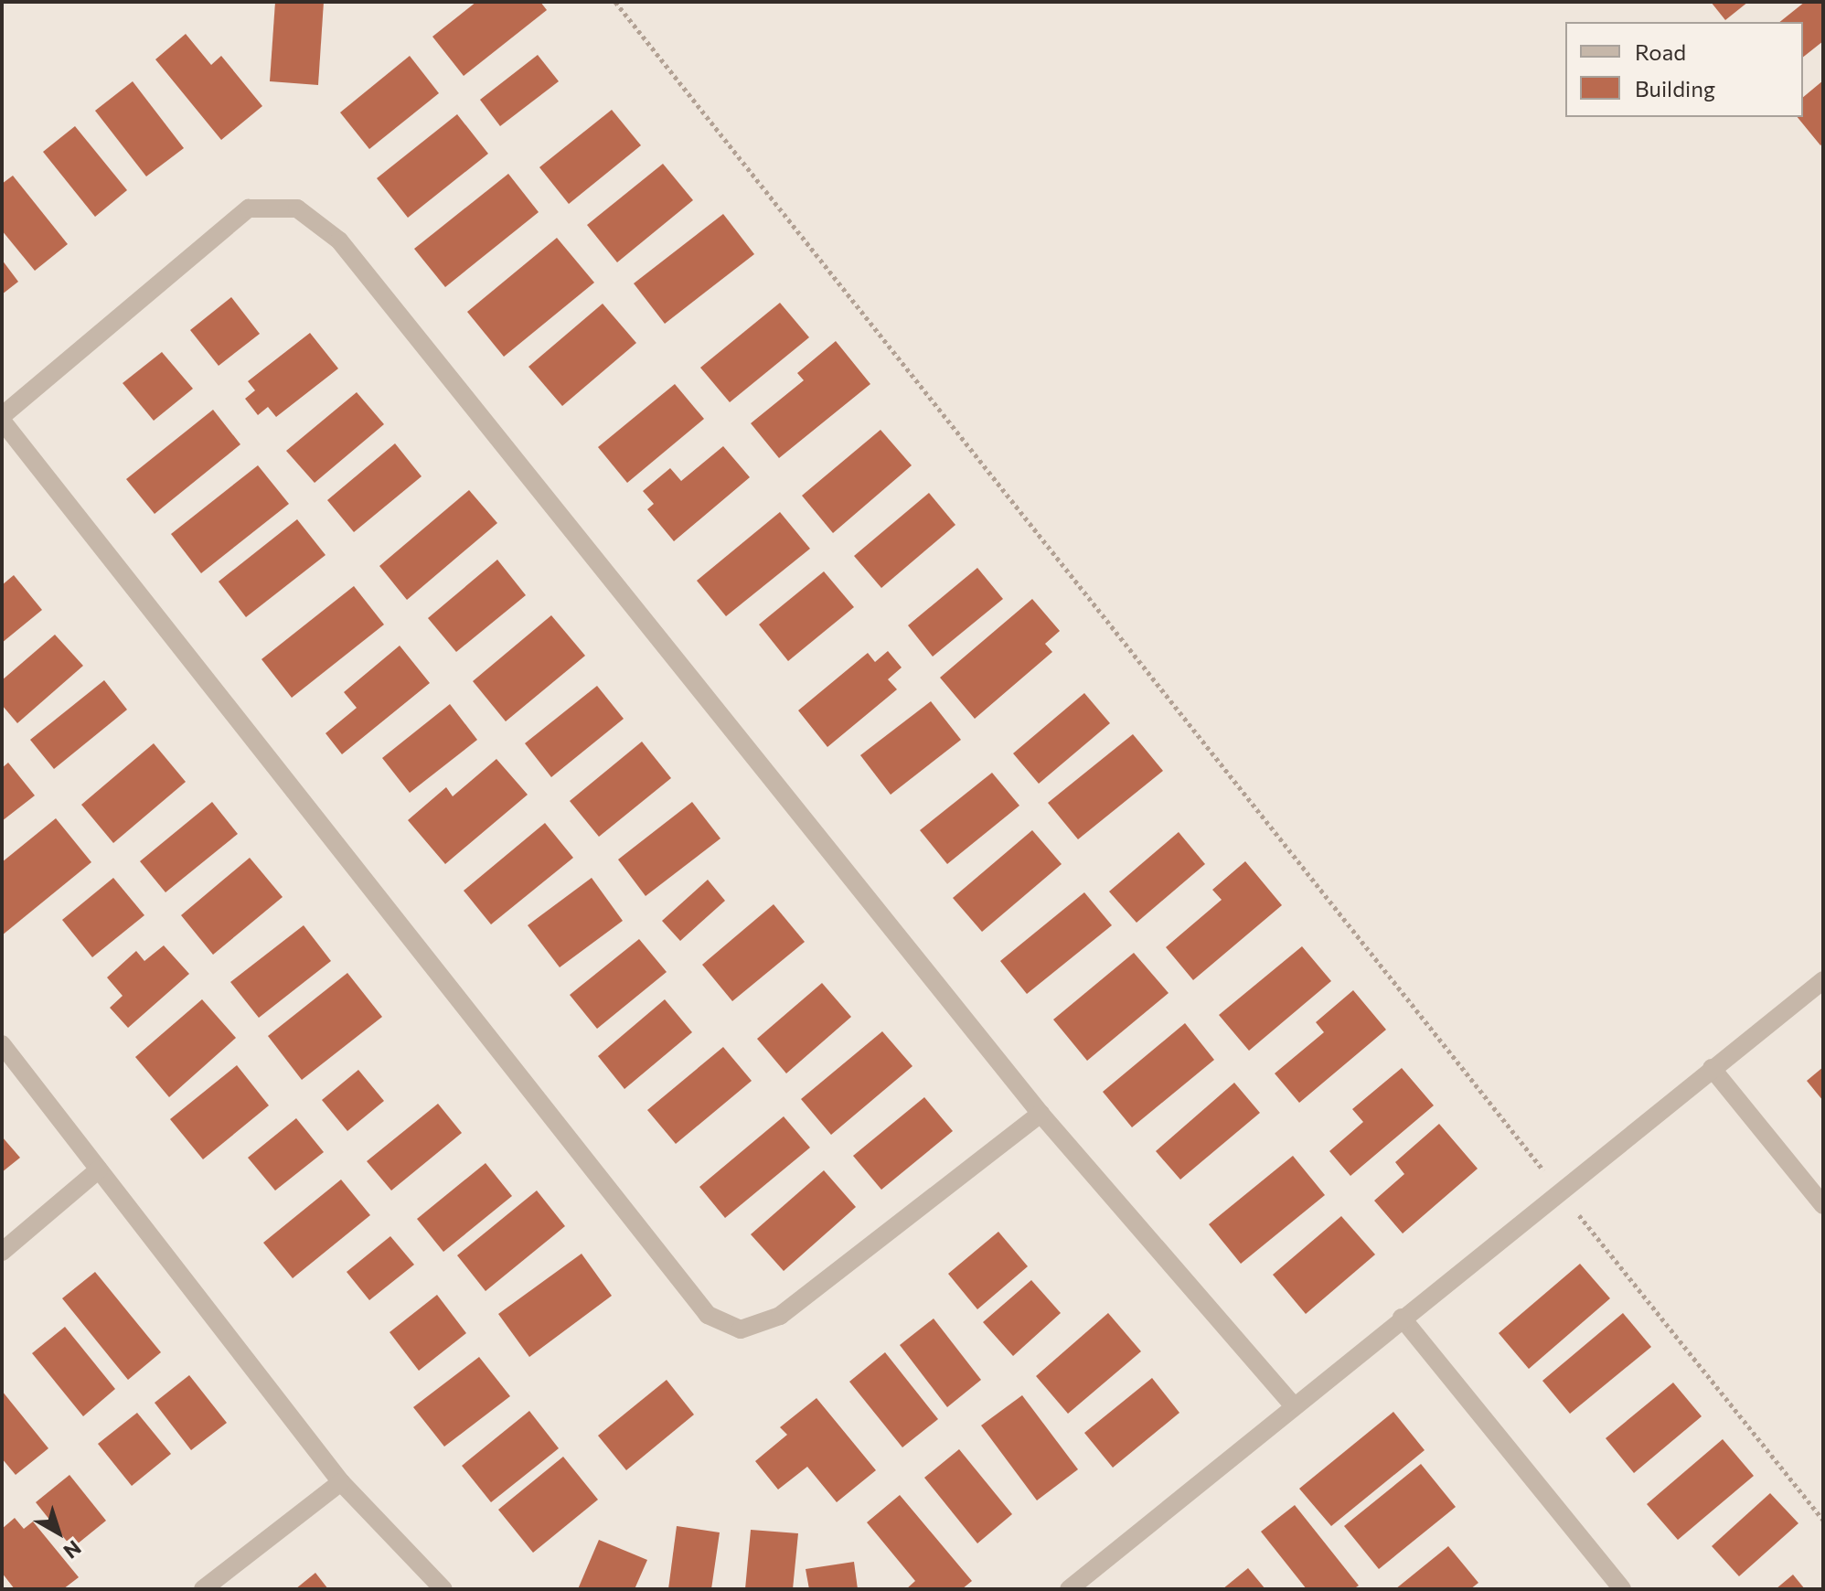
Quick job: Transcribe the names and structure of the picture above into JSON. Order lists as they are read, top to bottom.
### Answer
{
  "legend": ["Road", "Building"],
  "north": "bottom right"
}
